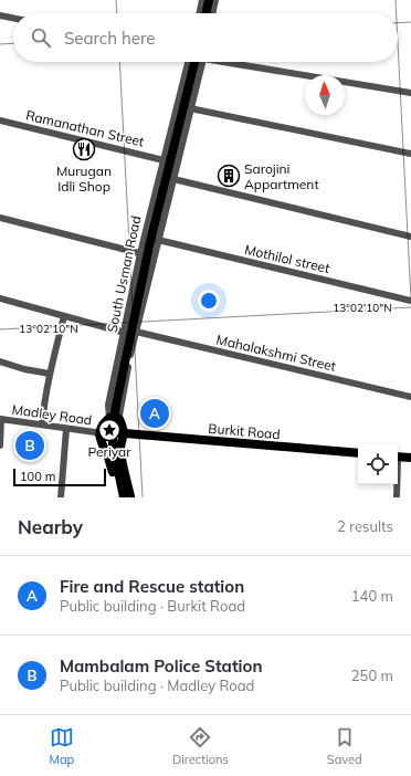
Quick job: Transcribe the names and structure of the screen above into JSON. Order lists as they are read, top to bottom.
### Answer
{
  "streets": {
    "main road": ["South Usman Road", "Burkit Road"],
    "street": [
      "Ramanathan Street",
      "Mothilol street",
      "Mahalakshmi Street",
      "Madley Road"
    ]
  },
  "crossings": [
    ["Ramanathan Street", "South Usman Road"],
    ["Mothilol street", "South Usman Road"],
    ["South Usman Road", "Mahalakshmi Street"],
    ["South Usman Road", "Madley Road"],
    ["South Usman Road", "Burkit Road"],
    ["Madley Road", "Burkit Road"]
  ],
  "places": {
    "restaurant": ["Murugan Idli Shop"],
    "building": ["Sarojini Appartment"],
    "place": ["Periyar"]
  },
  "scale_bar": "100 m",
  "north": "top",
  "page": {
    "search": "Search here",
    "pins": ["A", "B"],
    "scale": "100 m",
    "heading": ["Nearby", "2 results"],
    "list": [
      {
        "mark": "A",
        "name": "Fire and Rescue station",
        "note": "Public building · Burkit Road",
        "value": "140 m"
      },
      {
        "mark": "B",
        "name": "Mambalam Police Station",
        "note": "Public building · Madley Road",
        "value": "250 m"
      }
    ],
    "nav": ["Map", "Directions", "Saved"]
  },
  "coordinates": ["13°02'10\"N"]
}
